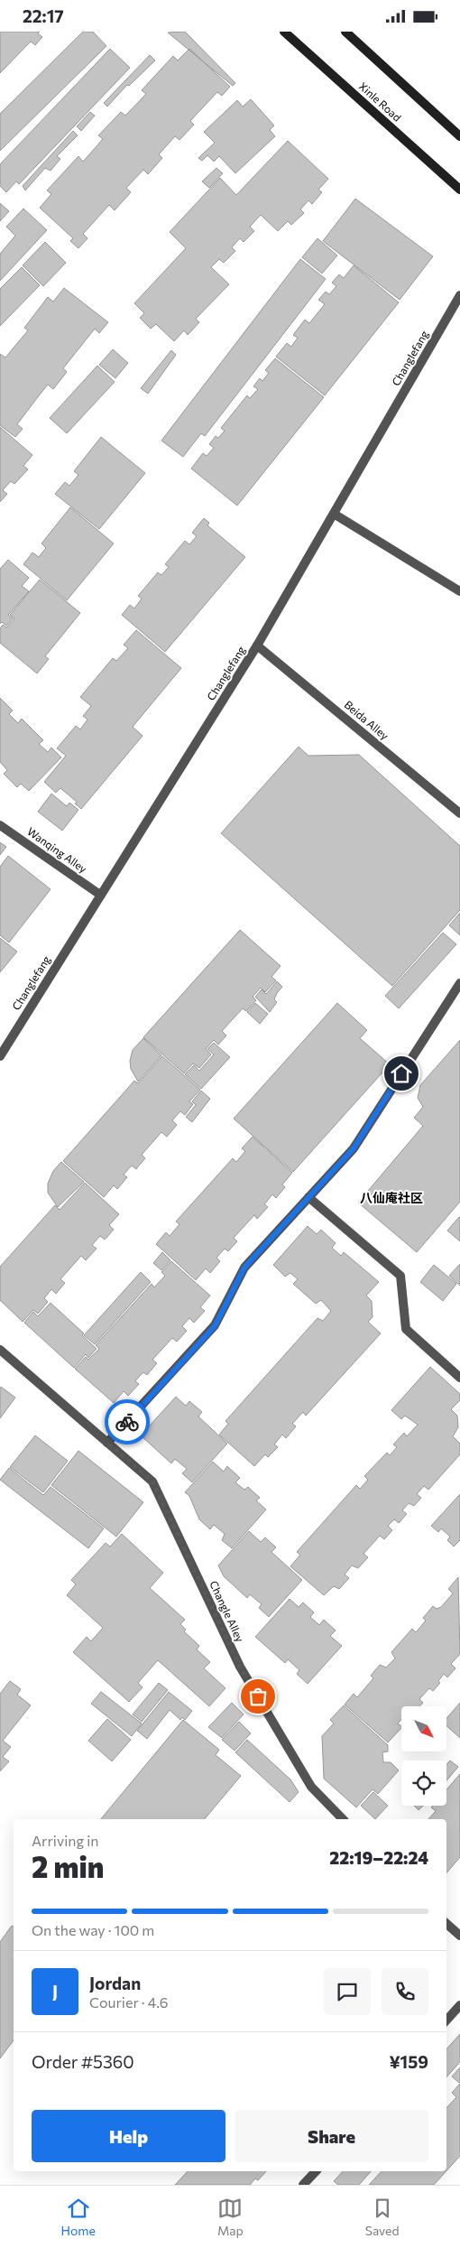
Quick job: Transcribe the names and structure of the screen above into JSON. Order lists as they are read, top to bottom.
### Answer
{
  "streets": {
    "main road": ["Xinle Road"],
    "street": [
      "Changlefang",
      "Beida Alley",
      "Wanqing Alley",
      "Changle Alley"
    ]
  },
  "crossings": [
    ["Changlefang", "Beida Alley"],
    ["Changlefang", "Wanqing Alley"]
  ],
  "districts": ["八仙庵社区"],
  "north": "bottom right",
  "page": {
    "status": "22:17",
    "heading": ["2 min", "Arriving in", "22:19–22:24"],
    "panel": [
      "Jordan",
      "Courier · 4.6",
      "Order #5360",
      "¥159"
    ],
    "bar": "On the way · 100 m",
    "round": "J",
    "buttons": ["Help", "Share"],
    "tabs": ["Home", "Map", "Saved"]
  }
}
